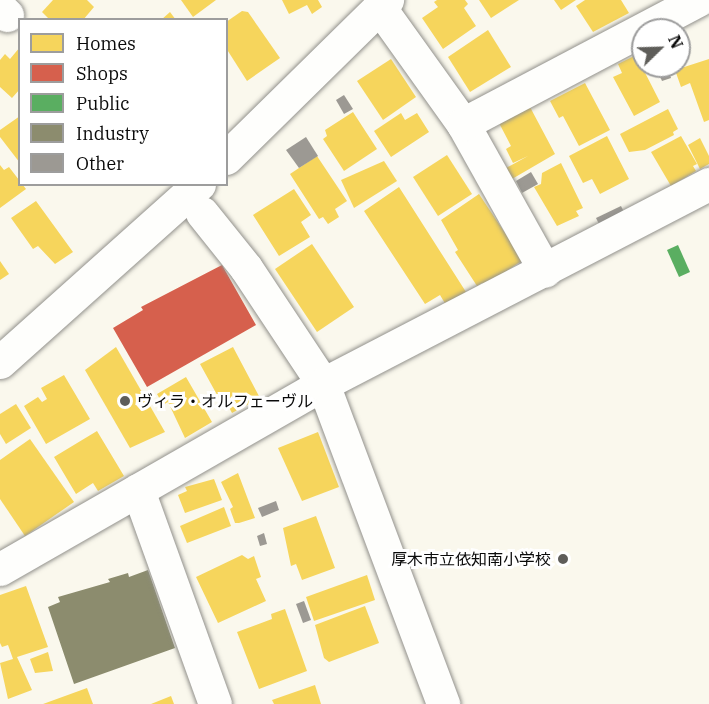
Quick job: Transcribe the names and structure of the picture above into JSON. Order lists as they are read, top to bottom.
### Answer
{
  "places": ["ヴィラ・オルフェーヴル", "厚木市立依知南小学校"],
  "legend": [
    "Homes",
    "Shops",
    "Public",
    "Industry",
    "Other"
  ],
  "north": "top right"
}
